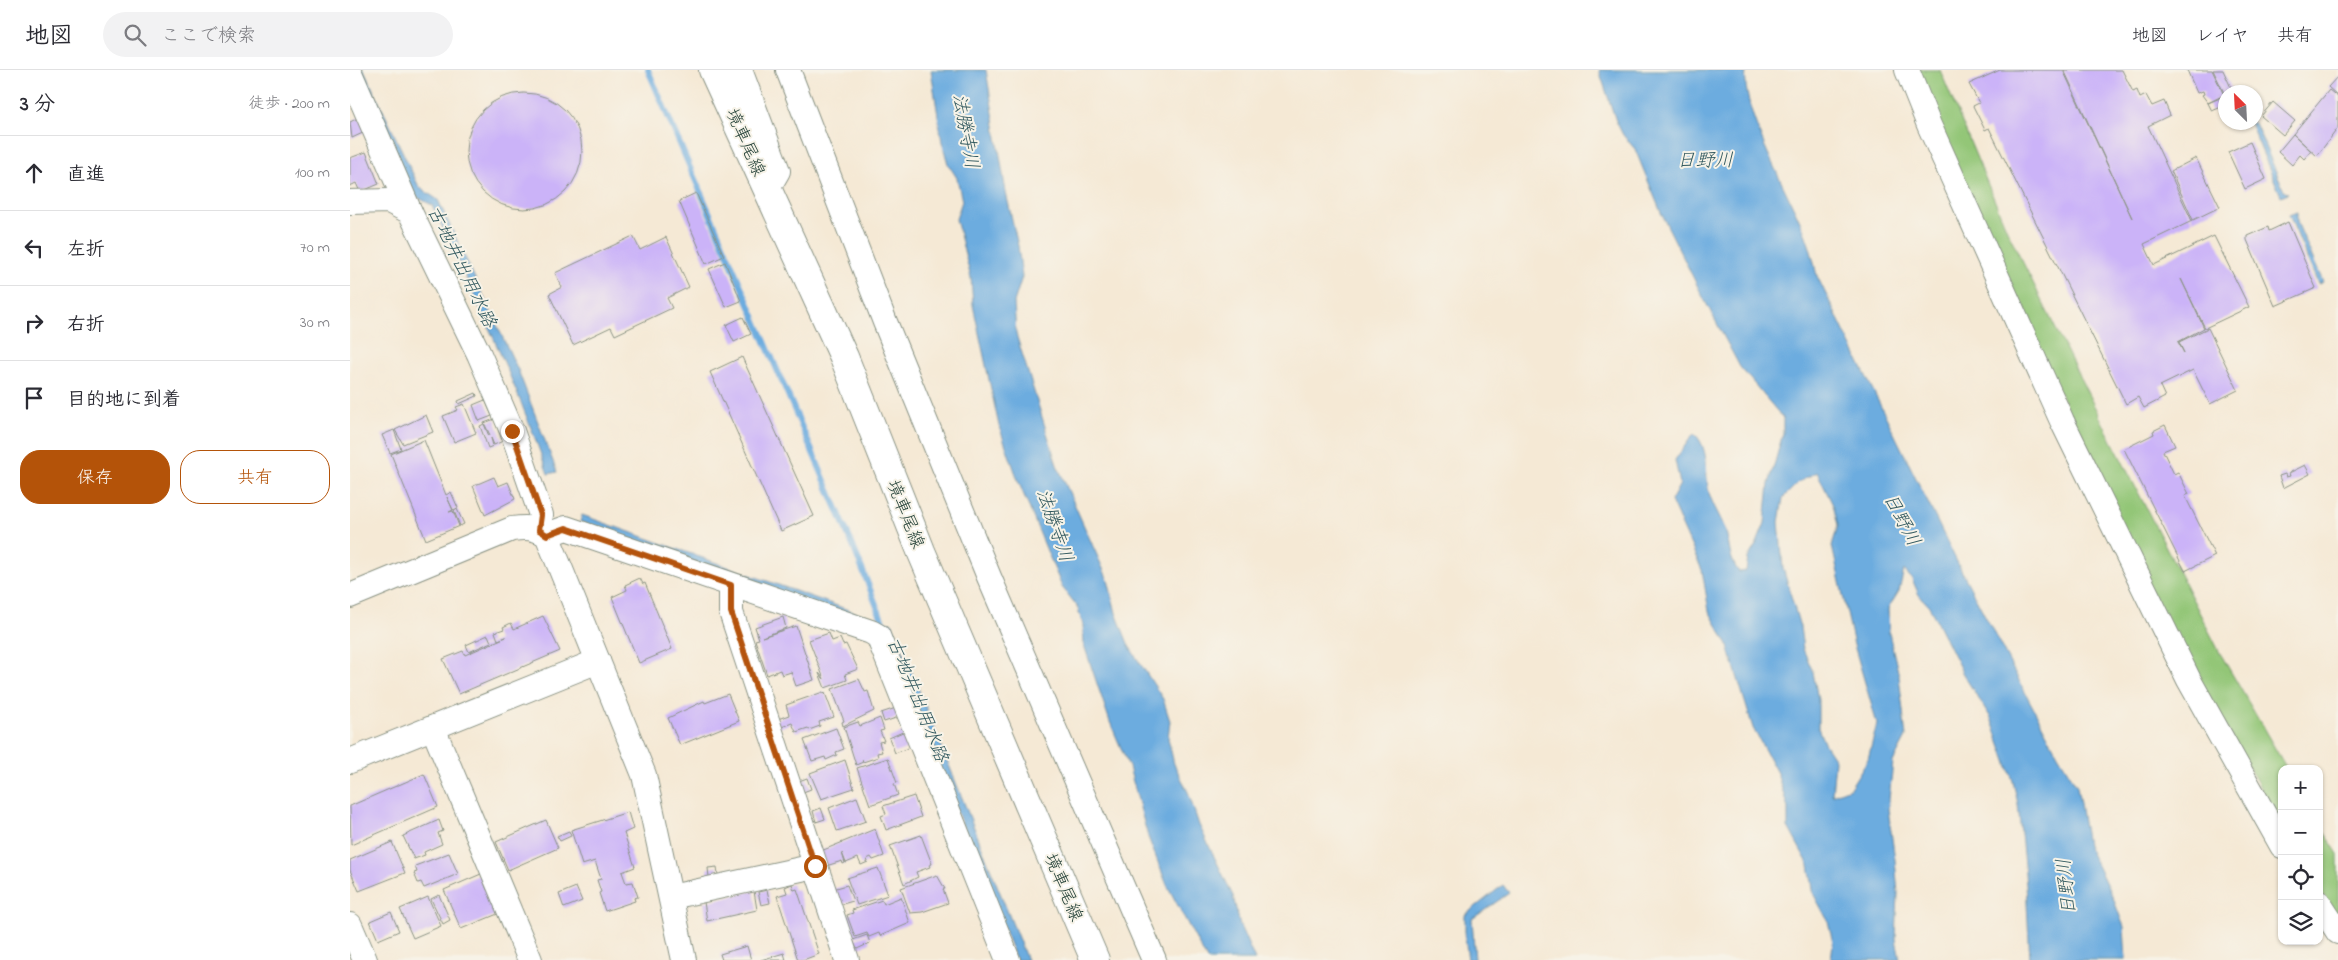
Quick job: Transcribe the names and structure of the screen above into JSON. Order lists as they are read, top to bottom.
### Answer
{
  "streets": {
    "main road": ["境車尾線"]
  },
  "water": ["法勝寺川", "日野川", "古地井出用水路"],
  "north": "top left",
  "page": {
    "header": "地図",
    "search": "ここで検索",
    "nav": ["地図", "レイヤ", "共有"],
    "heading": ["3 分", "徒歩 · 200 m"],
    "list": [
      ["直進", "100 m"],
      ["左折", "70 m"],
      ["右折", "30 m"],
      "目的地に到着"
    ],
    "buttons": ["保存", "共有"],
    "map_buttons": ["+", "−"]
  }
}
